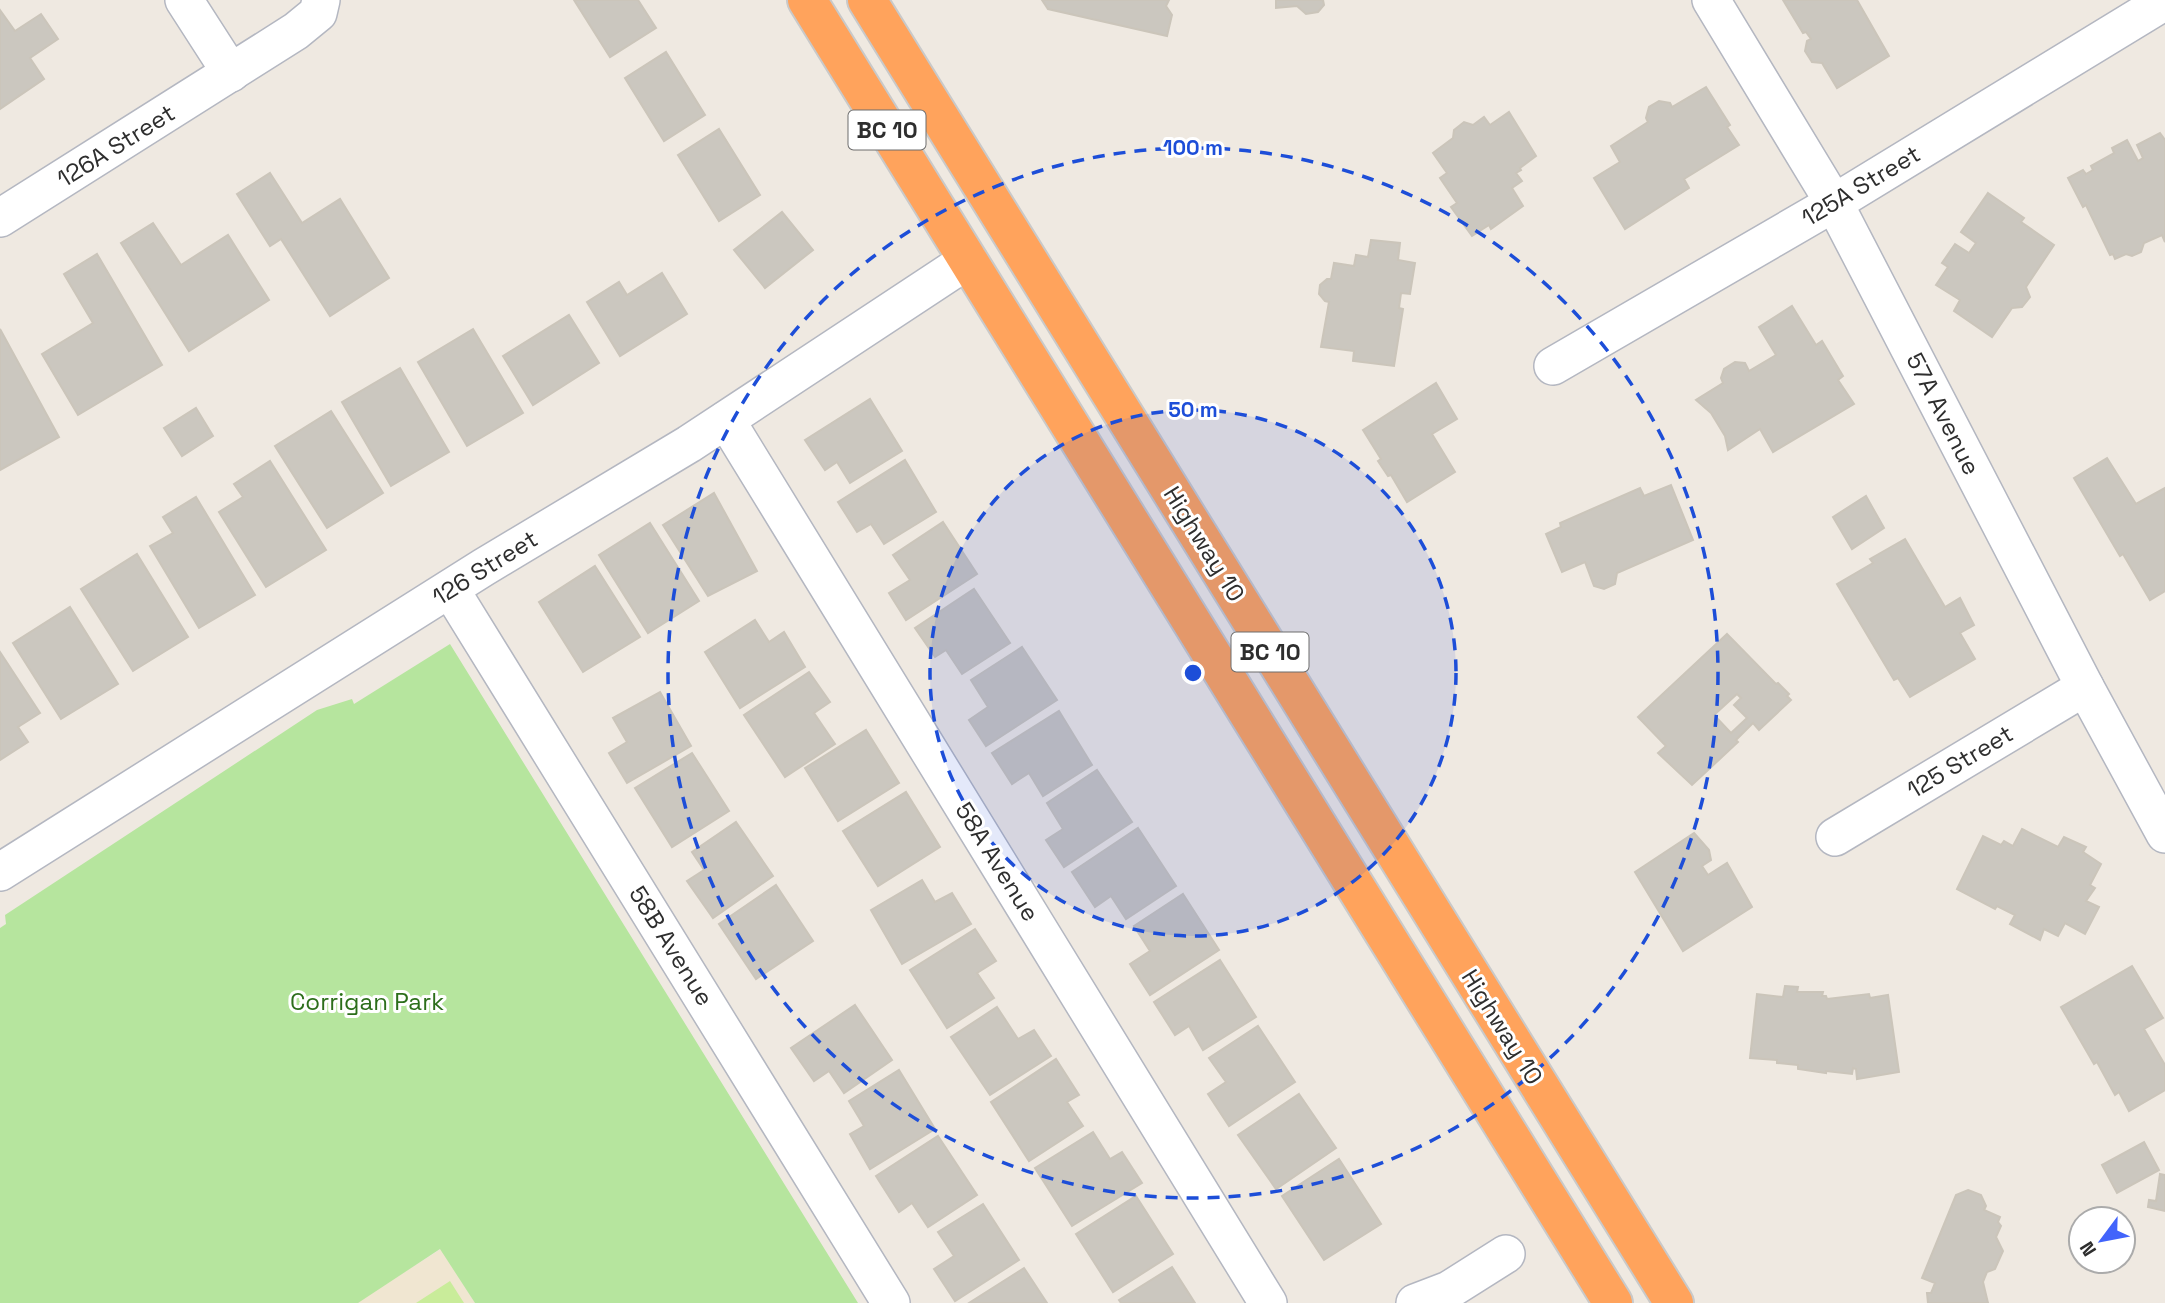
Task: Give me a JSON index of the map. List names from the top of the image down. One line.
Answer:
{"streets":{"highway":["BC 10","Highway 10"],"street":["126A Street","125A Street","57A Avenue","126 Street","125 Street","58A Avenue","58B Avenue"]},"crossings":[["125A Street","57A Avenue"],["57A Avenue","125 Street"],["Highway 10","126 Street"],["126 Street","58A Avenue"],["126 Street","58B Avenue"]],"parks":["Corrigan Park"],"north":"bottom left","rings":["100 m","50 m"]}
